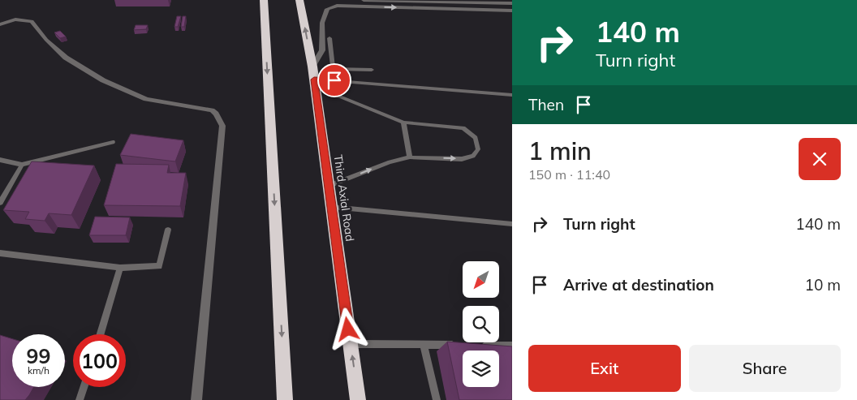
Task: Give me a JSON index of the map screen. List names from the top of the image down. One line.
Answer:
{"streets":{"highway":["Third Axial Road"]},"north":"bottom left","page":{"turn":["140 m","Turn right"],"then":"Then","heading":["1 min","150 m · 11:40"],"list":[{"name":"Turn right","value":"140 m"},{"name":"Arrive at destination","value":"10 m"}],"speed":"99 km/h","limit":"100","buttons":["Exit","Share"]}}
